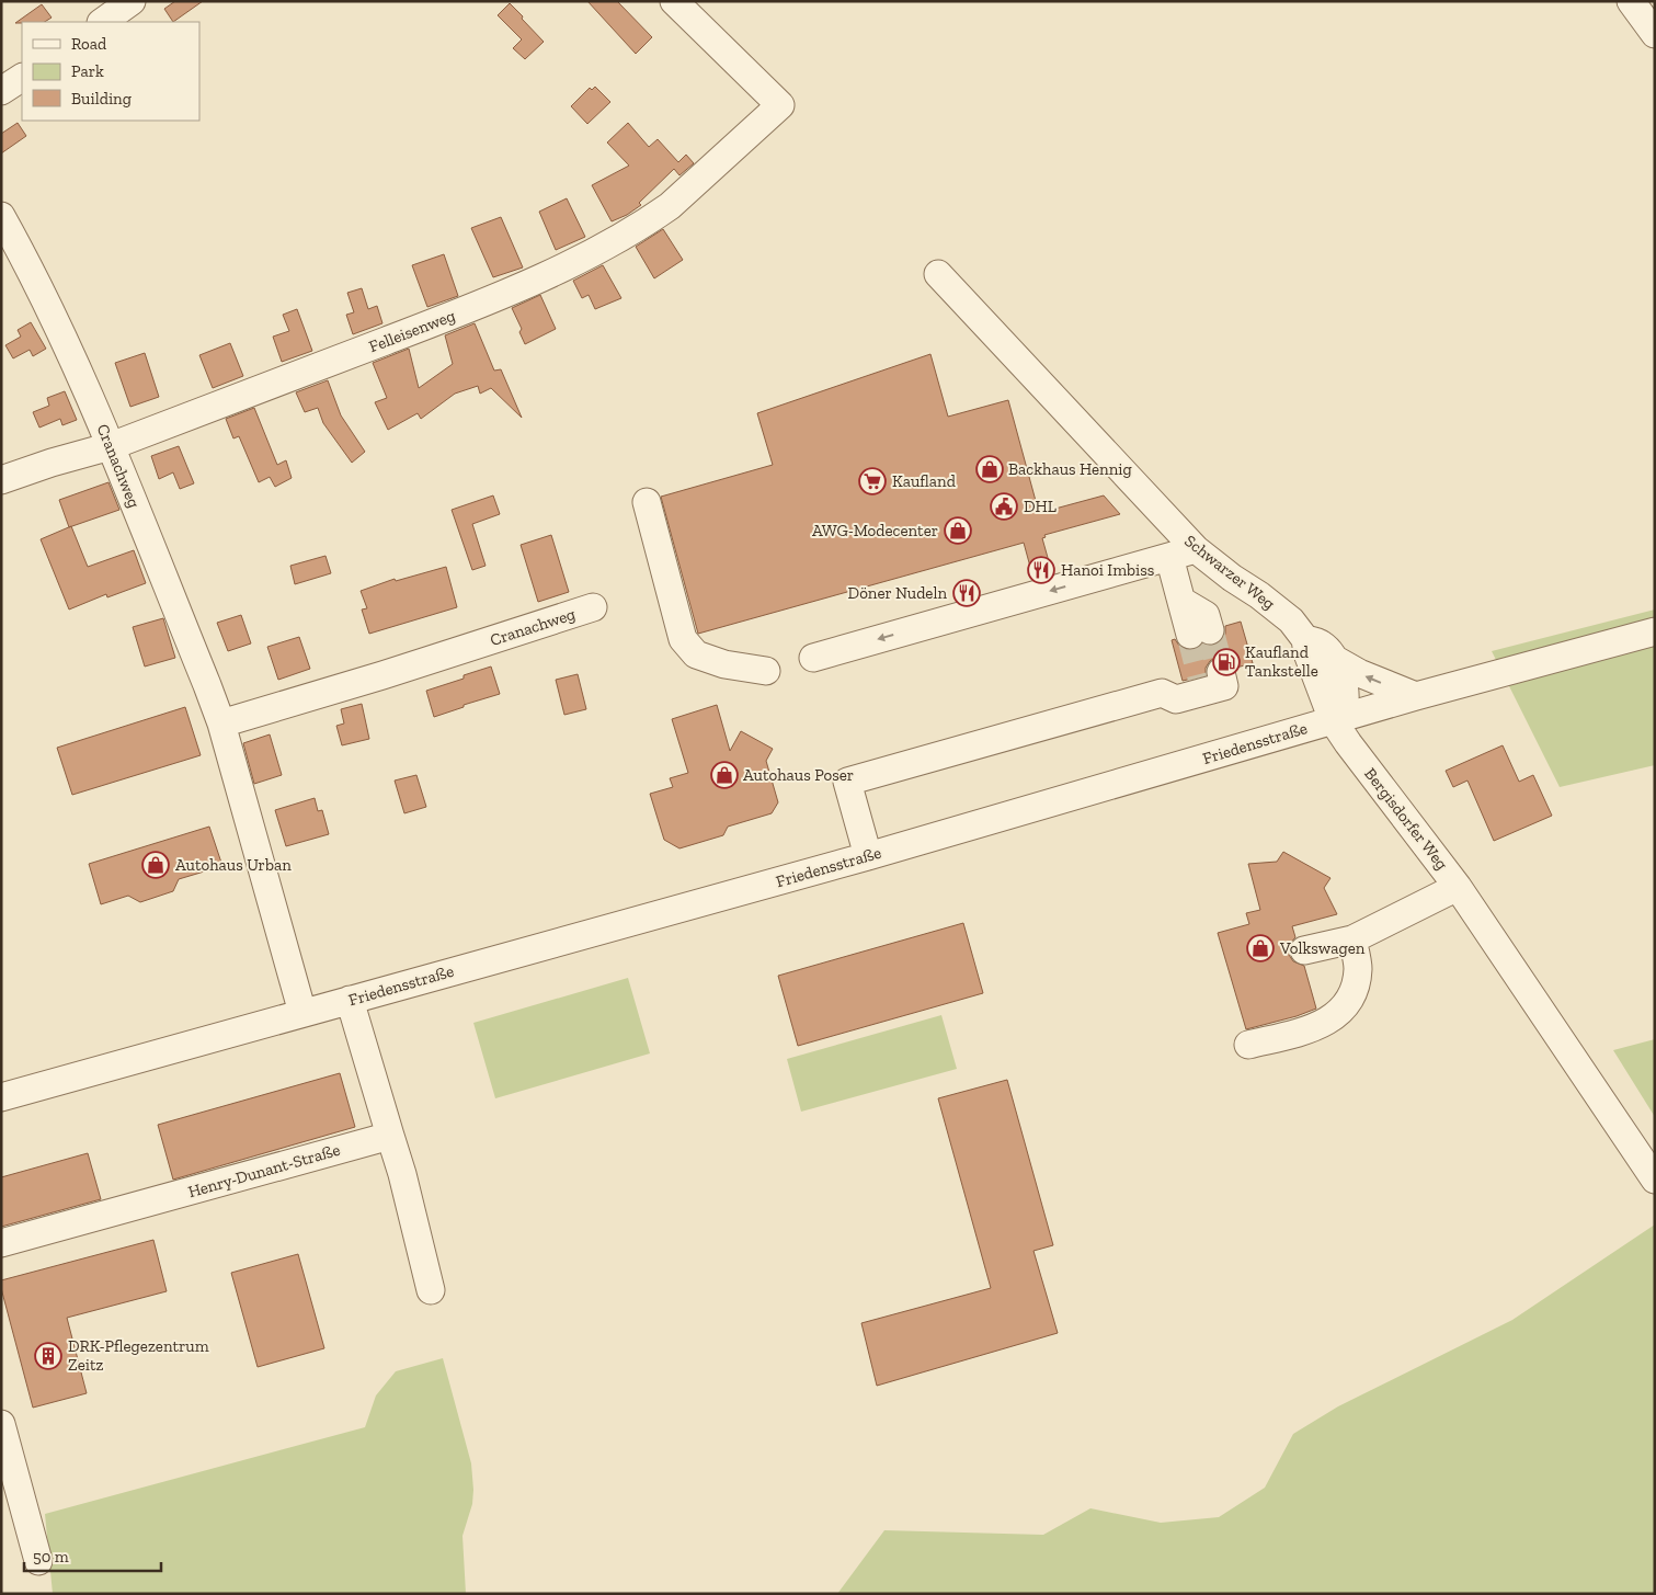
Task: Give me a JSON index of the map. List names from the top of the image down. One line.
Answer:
{"streets":{"street":["Felleisenweg","Cranachweg","Schwarzer Weg","Friedensstraße","Bergisdorfer Weg","Henry-Dunant-Straße"]},"crossings":[["Felleisenweg","Cranachweg"],["Cranachweg","Friedensstraße"],["Schwarzer Weg","Friedensstraße"],["Schwarzer Weg","Bergisdorfer Weg"],["Friedensstraße","Bergisdorfer Weg"]],"places":{"shop":["Backhaus Hennig","AWG-Modecenter","Autohaus Poser","Autohaus Urban","Volkswagen"],"supermarket":["Kaufland"],"public building":["DHL"],"restaurant":["Hanoi Imbiss","Döner Nudeln"],"fuel station":["Kaufland Tankstelle"],"building":["DRK-Pflegezentrum Zeitz"]},"legend":["Road","Park","Building"],"scale_bar":"50 m"}
